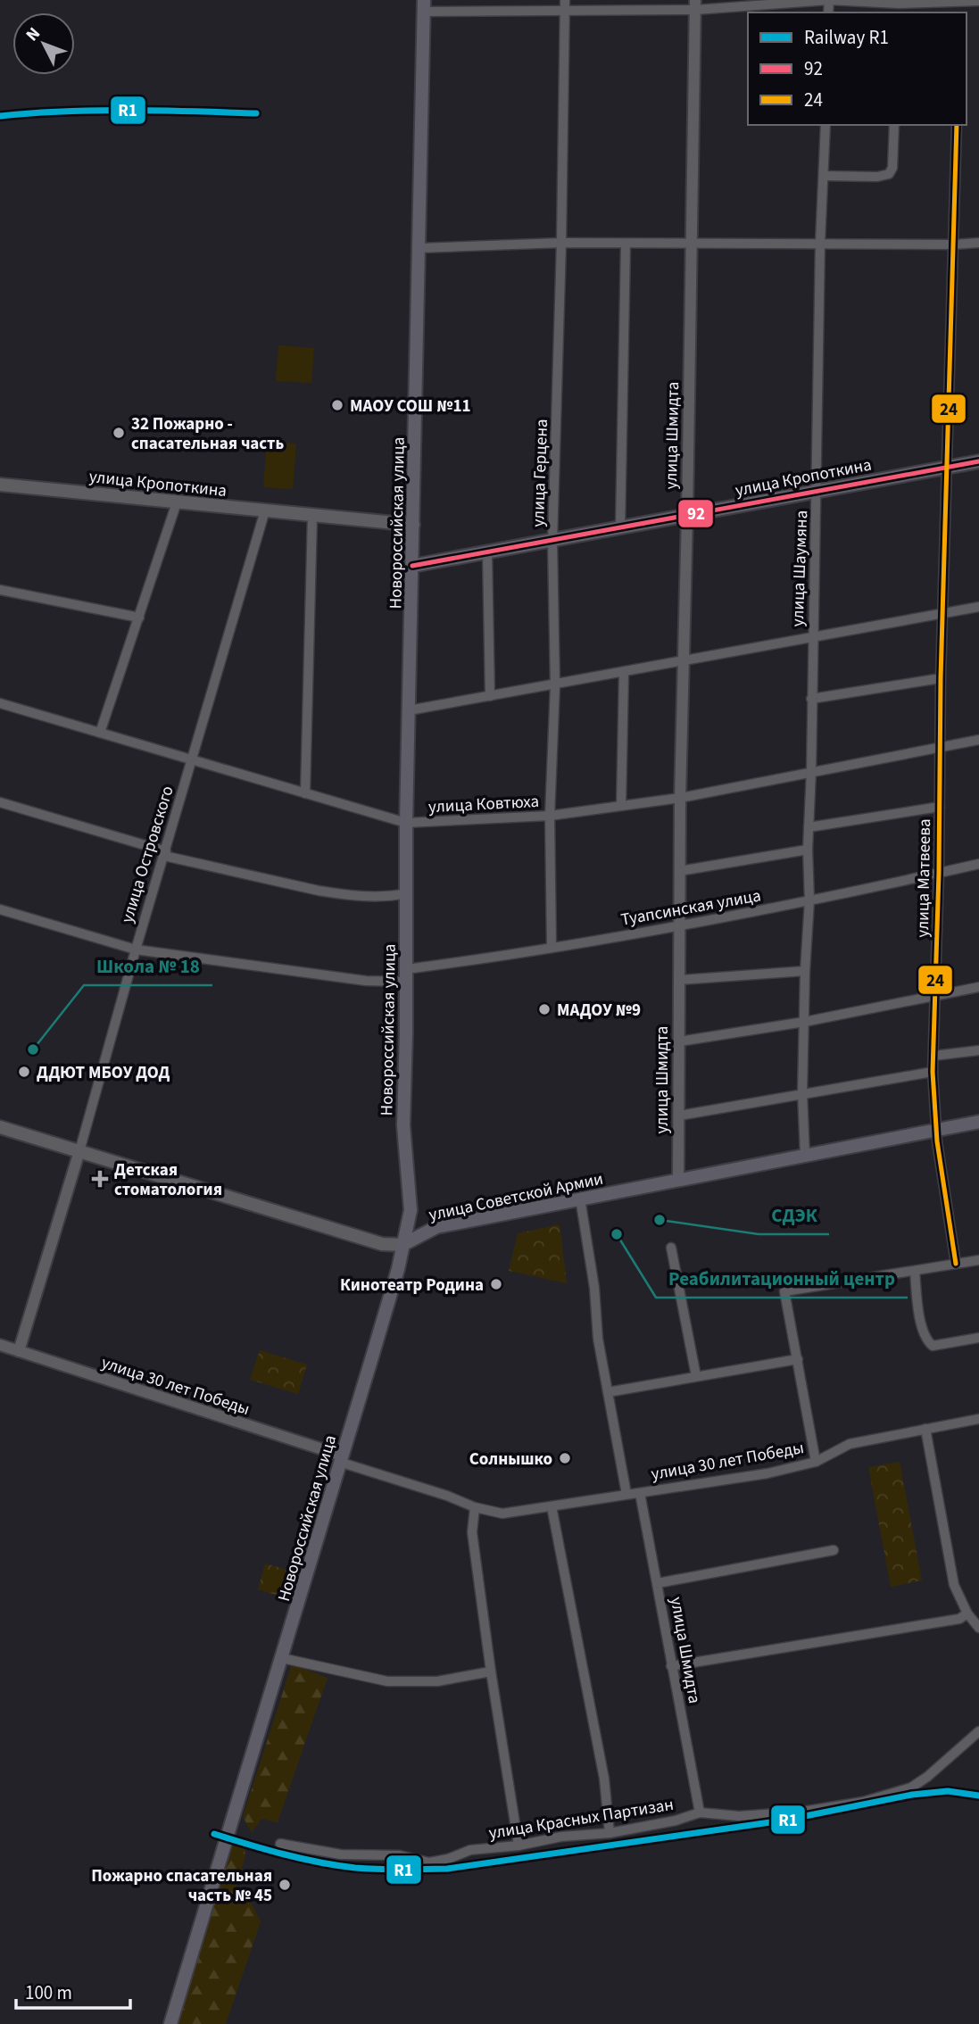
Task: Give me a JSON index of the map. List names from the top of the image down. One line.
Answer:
{"streets":{"main road":["улица Кропоткина","Новороссийская улица","улица Советской Армии"],"street":["улица Шмидта","улица Герцена","улица Шаумяна","улица Ковтюха","улица Островского","улица Матвеева","Туапсинская улица","улица 30 лет Победы","улица Красных Партизан"]},"crossings":[["улица Шмидта","улица Кропоткина"],["улица Шмидта","улица Ковтюха"],["улица Шмидта","Туапсинская улица"],["улица Шмидта","улица Советской Армии"],["улица Шмидта","улица 30 лет Победы"],["улица Шмидта","улица Красных Партизан"],["улица Герцена","улица Кропоткина"],["улица Герцена","улица Ковтюха"],["улица Герцена","Туапсинская улица"],["улица Кропоткина","Новороссийская улица"],["улица Кропоткина","улица Шаумяна"],["улица Кропоткина","улица Островского"],["улица Кропоткина","улица Матвеева"],["Новороссийская улица","улица Ковтюха"],["Новороссийская улица","Туапсинская улица"],["Новороссийская улица","улица Советской Армии"],["Новороссийская улица","улица 30 лет Победы"],["улица Шаумяна","улица Ковтюха"],["улица Шаумяна","Туапсинская улица"],["улица Шаумяна","улица Советской Армии"],["улица Ковтюха","улица Островского"],["улица Ковтюха","улица Матвеева"],["улица Островского","Туапсинская улица"],["улица Островского","улица 30 лет Победы"],["улица Матвеева","Туапсинская улица"],["улица Матвеева","улица Советской Армии"]],"places":{"other":["МАОУ СОШ №11","32 Пожарно - спасательная часть","МАДОУ №9","Школа № 18","ДДЮТ МБОУ ДОД","СДЭК","Реабилитационный центр","Кинотеатр Родина","Солнышко","Пожарно спасательная часть № 45"],"health":["Детская стоматология"]},"lines":["rail line R1","transit line 24","transit line 92"],"legend":["Railway R1","92","24"],"scale_bar":"100 m","north":"top left"}
